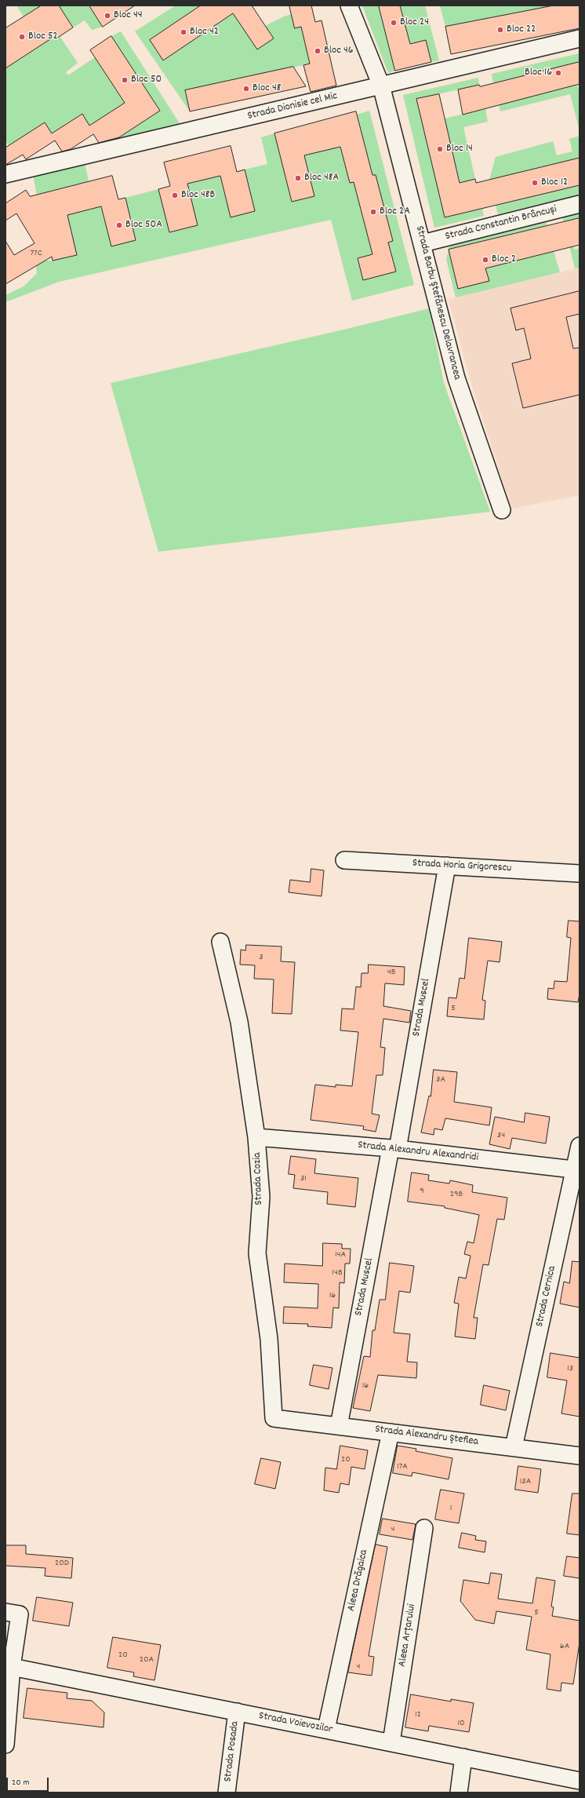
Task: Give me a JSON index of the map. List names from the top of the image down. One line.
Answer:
{"streets":{"street":["Strada Dionisie cel Mic","Strada Constantin Brâncuși","Strada Barbu Ștefănescu Delavrancea","Strada Horia Grigorescu","Strada Muscel","Strada Alexandru Alexandridi","Strada Cozia","Strada Cernica","Strada Alexandru Șteflea","Aleea Drăgaica","Aleea Arțarului","Strada Voievozilor","Strada Posada"]},"crossings":[["Strada Dionisie cel Mic","Strada Barbu Ștefănescu Delavrancea"],["Strada Constantin Brâncuși","Strada Barbu Ștefănescu Delavrancea"],["Strada Horia Grigorescu","Strada Muscel"],["Strada Muscel","Strada Alexandru Alexandridi"],["Strada Muscel","Strada Alexandru Șteflea"],["Strada Alexandru Alexandridi","Strada Cozia"],["Strada Alexandru Alexandridi","Strada Cernica"],["Strada Cozia","Strada Alexandru Șteflea"],["Strada Cernica","Strada Alexandru Șteflea"],["Strada Alexandru Șteflea","Aleea Drăgaica"],["Aleea Drăgaica","Strada Voievozilor"],["Aleea Arțarului","Strada Voievozilor"],["Strada Voievozilor","Strada Posada"]],"places":["Bloc 44","Bloc 24","Bloc 22","Bloc 42","Bloc 52","Bloc 46","Bloc 16","Bloc 50","Bloc 48","Bloc 14","Bloc 48A","Bloc 12","Bloc 48B","Bloc 2A","Bloc 50A","Bloc 2"],"house_numbers":["77C","3","4B","5","3A","34","31","9","29B","14A","14B","16","13","16","20","17A","13A","1","4","20D","5","6A","20","20A","4","12","10"],"scale_bar":"20 m"}
